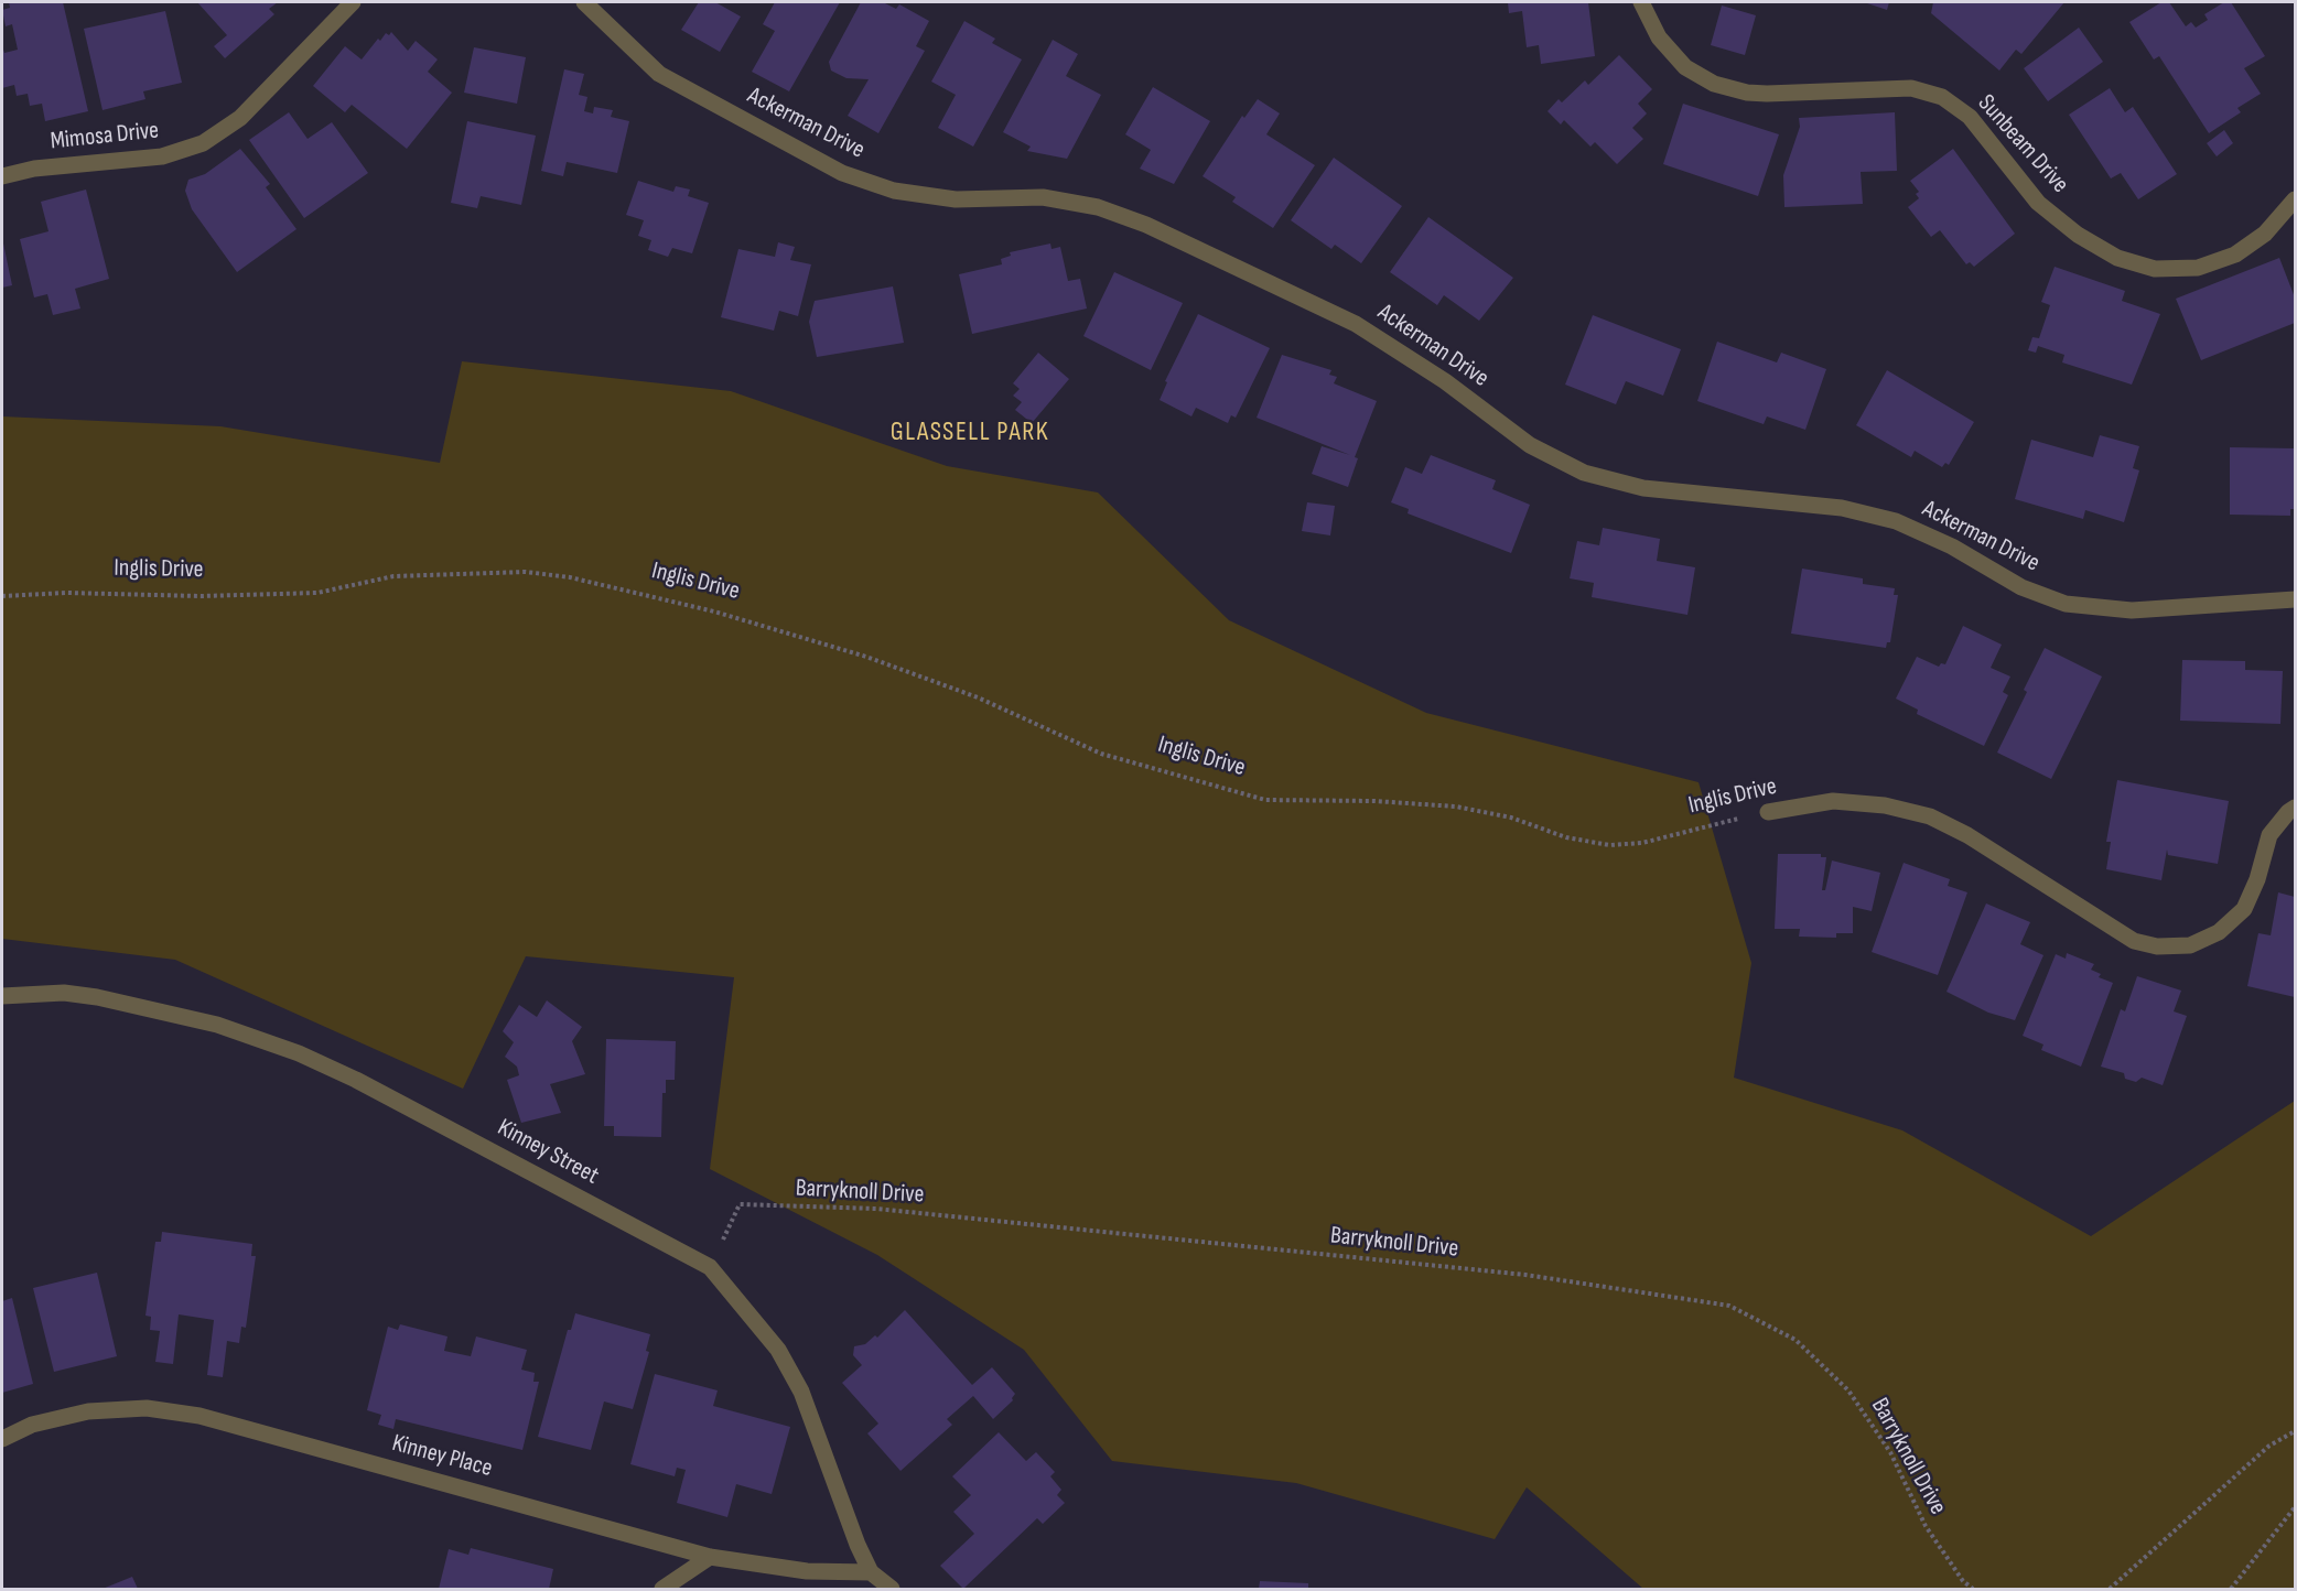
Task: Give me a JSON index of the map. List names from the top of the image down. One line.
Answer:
{"streets":{"street":["Ackerman Drive","Mimosa Drive","Sunbeam Drive","Inglis Drive","Kinney Street","Kinney Place"],"path":["Barryknoll Drive"]},"crossings":[["Kinney Street","Barryknoll Drive"],["Kinney Street","Kinney Place"]],"districts":["GLASSELL PARK"]}
